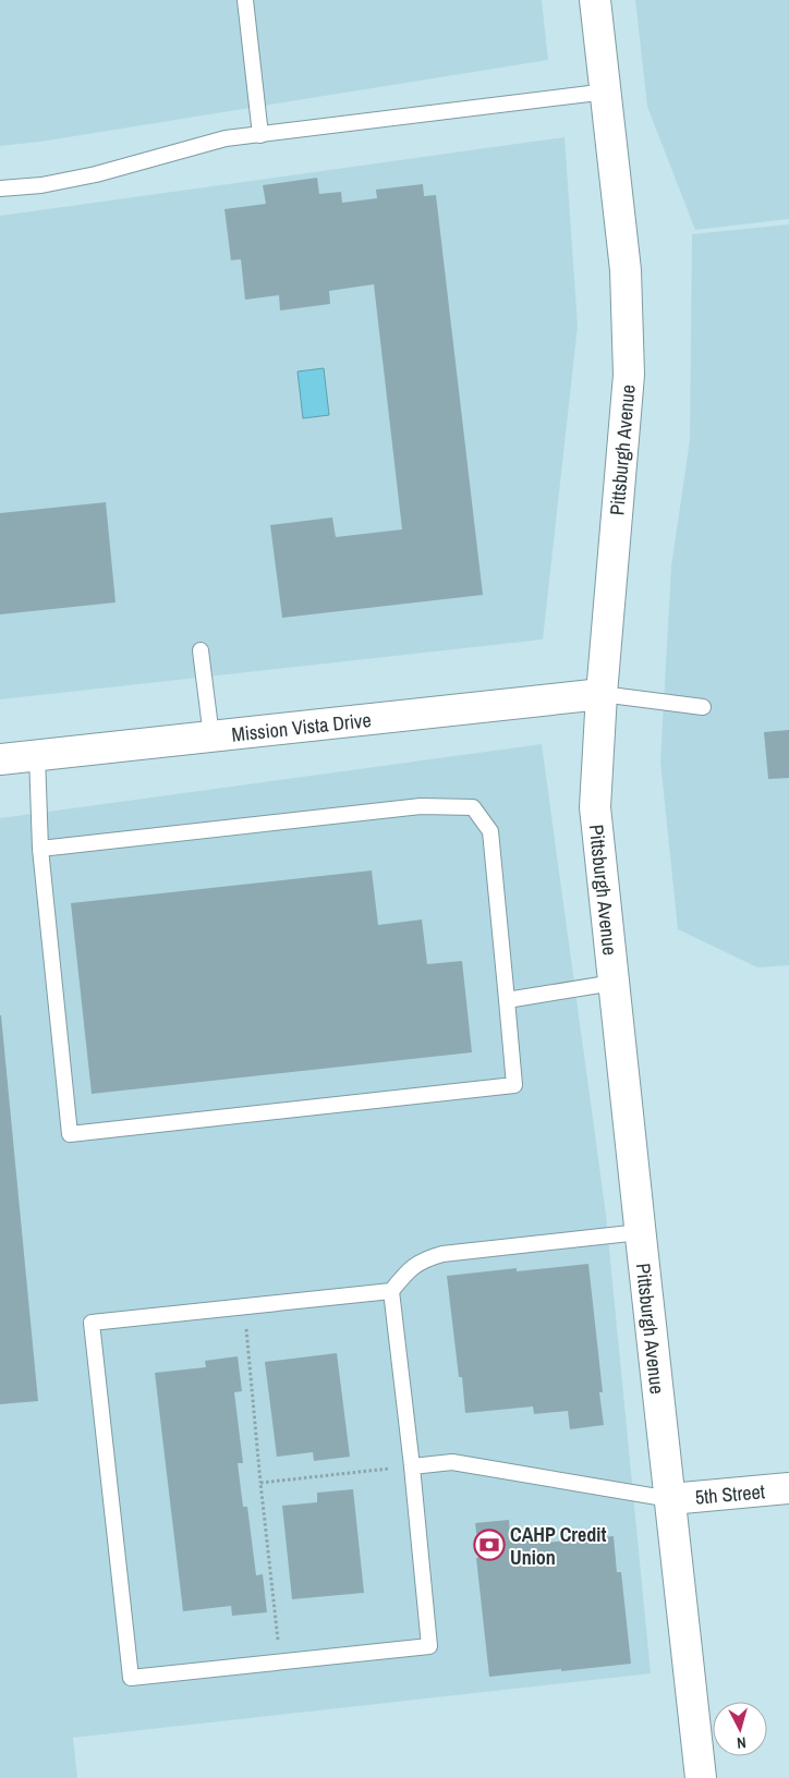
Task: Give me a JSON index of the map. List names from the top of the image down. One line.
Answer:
{"streets":{"street":["Pittsburgh Avenue","Mission Vista Drive","5th Street"]},"crossings":[["Pittsburgh Avenue","Mission Vista Drive"],["Pittsburgh Avenue","5th Street"]],"places":{"bank":["CAHP Credit Union"]},"north":"bottom"}
